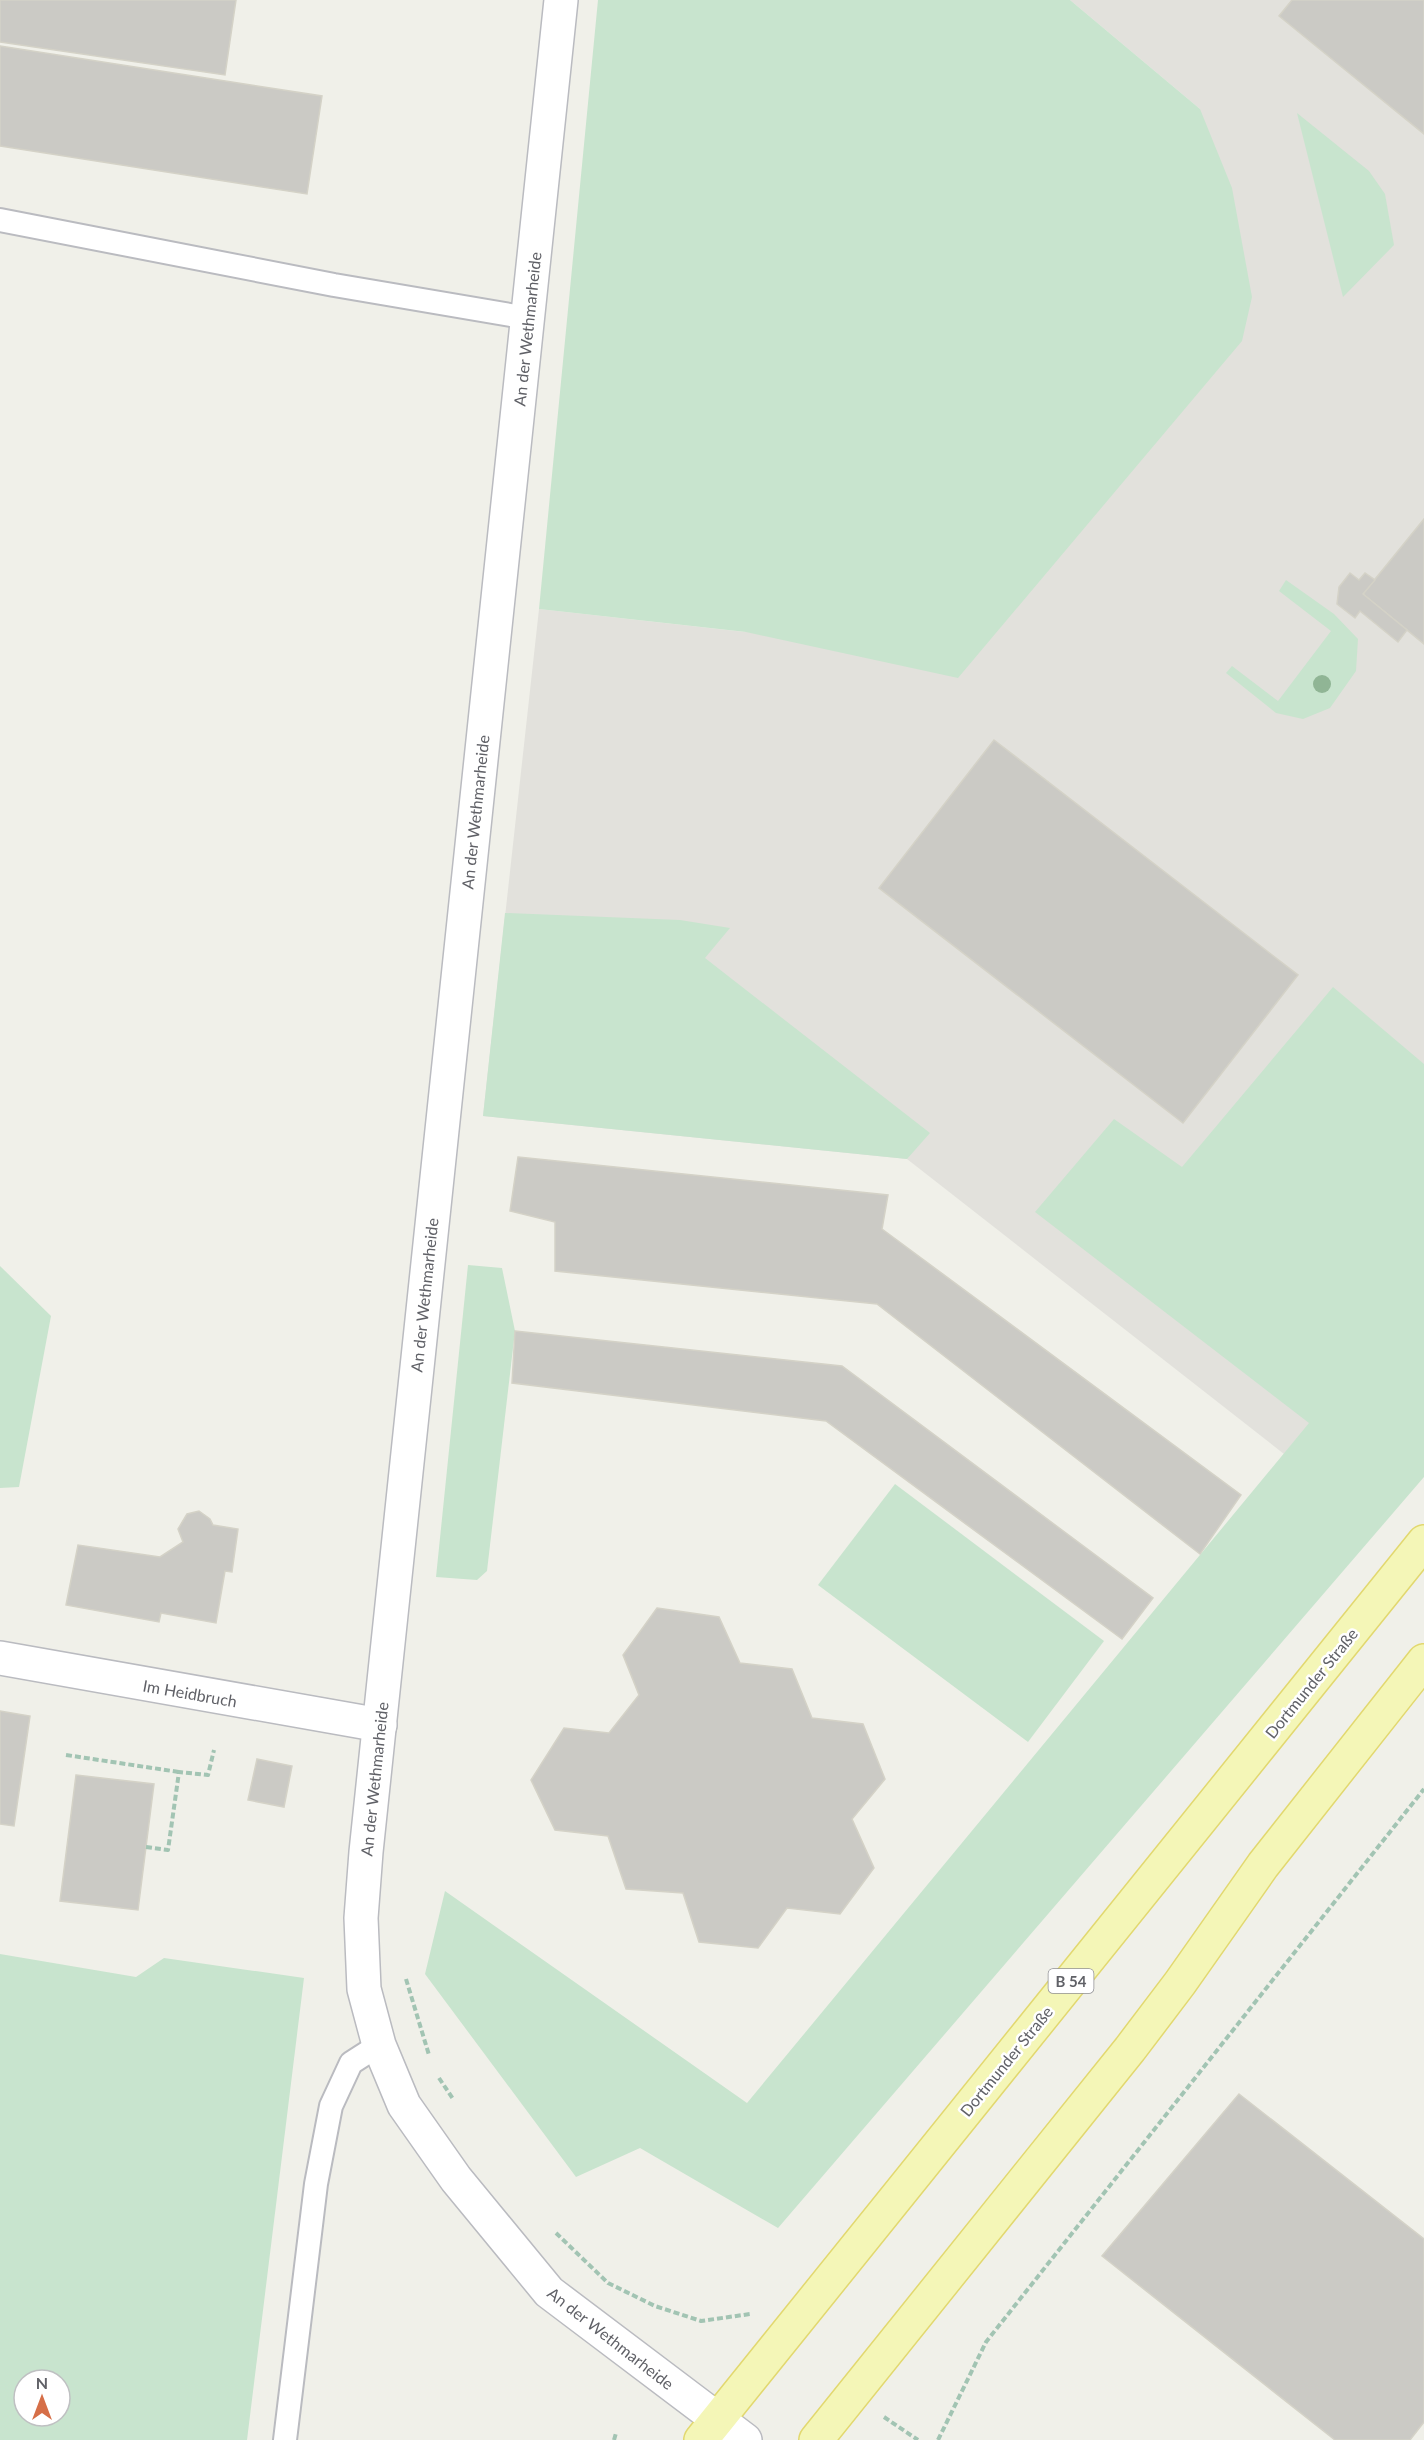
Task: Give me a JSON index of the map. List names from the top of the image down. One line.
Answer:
{"streets":{"main road":["Dortmunder Straße","B 54"],"street":["An der Wethmarheide","Im Heidbruch"]},"crossings":[["An der Wethmarheide","Dortmunder Straße"],["An der Wethmarheide","Im Heidbruch"]],"north":"top"}
